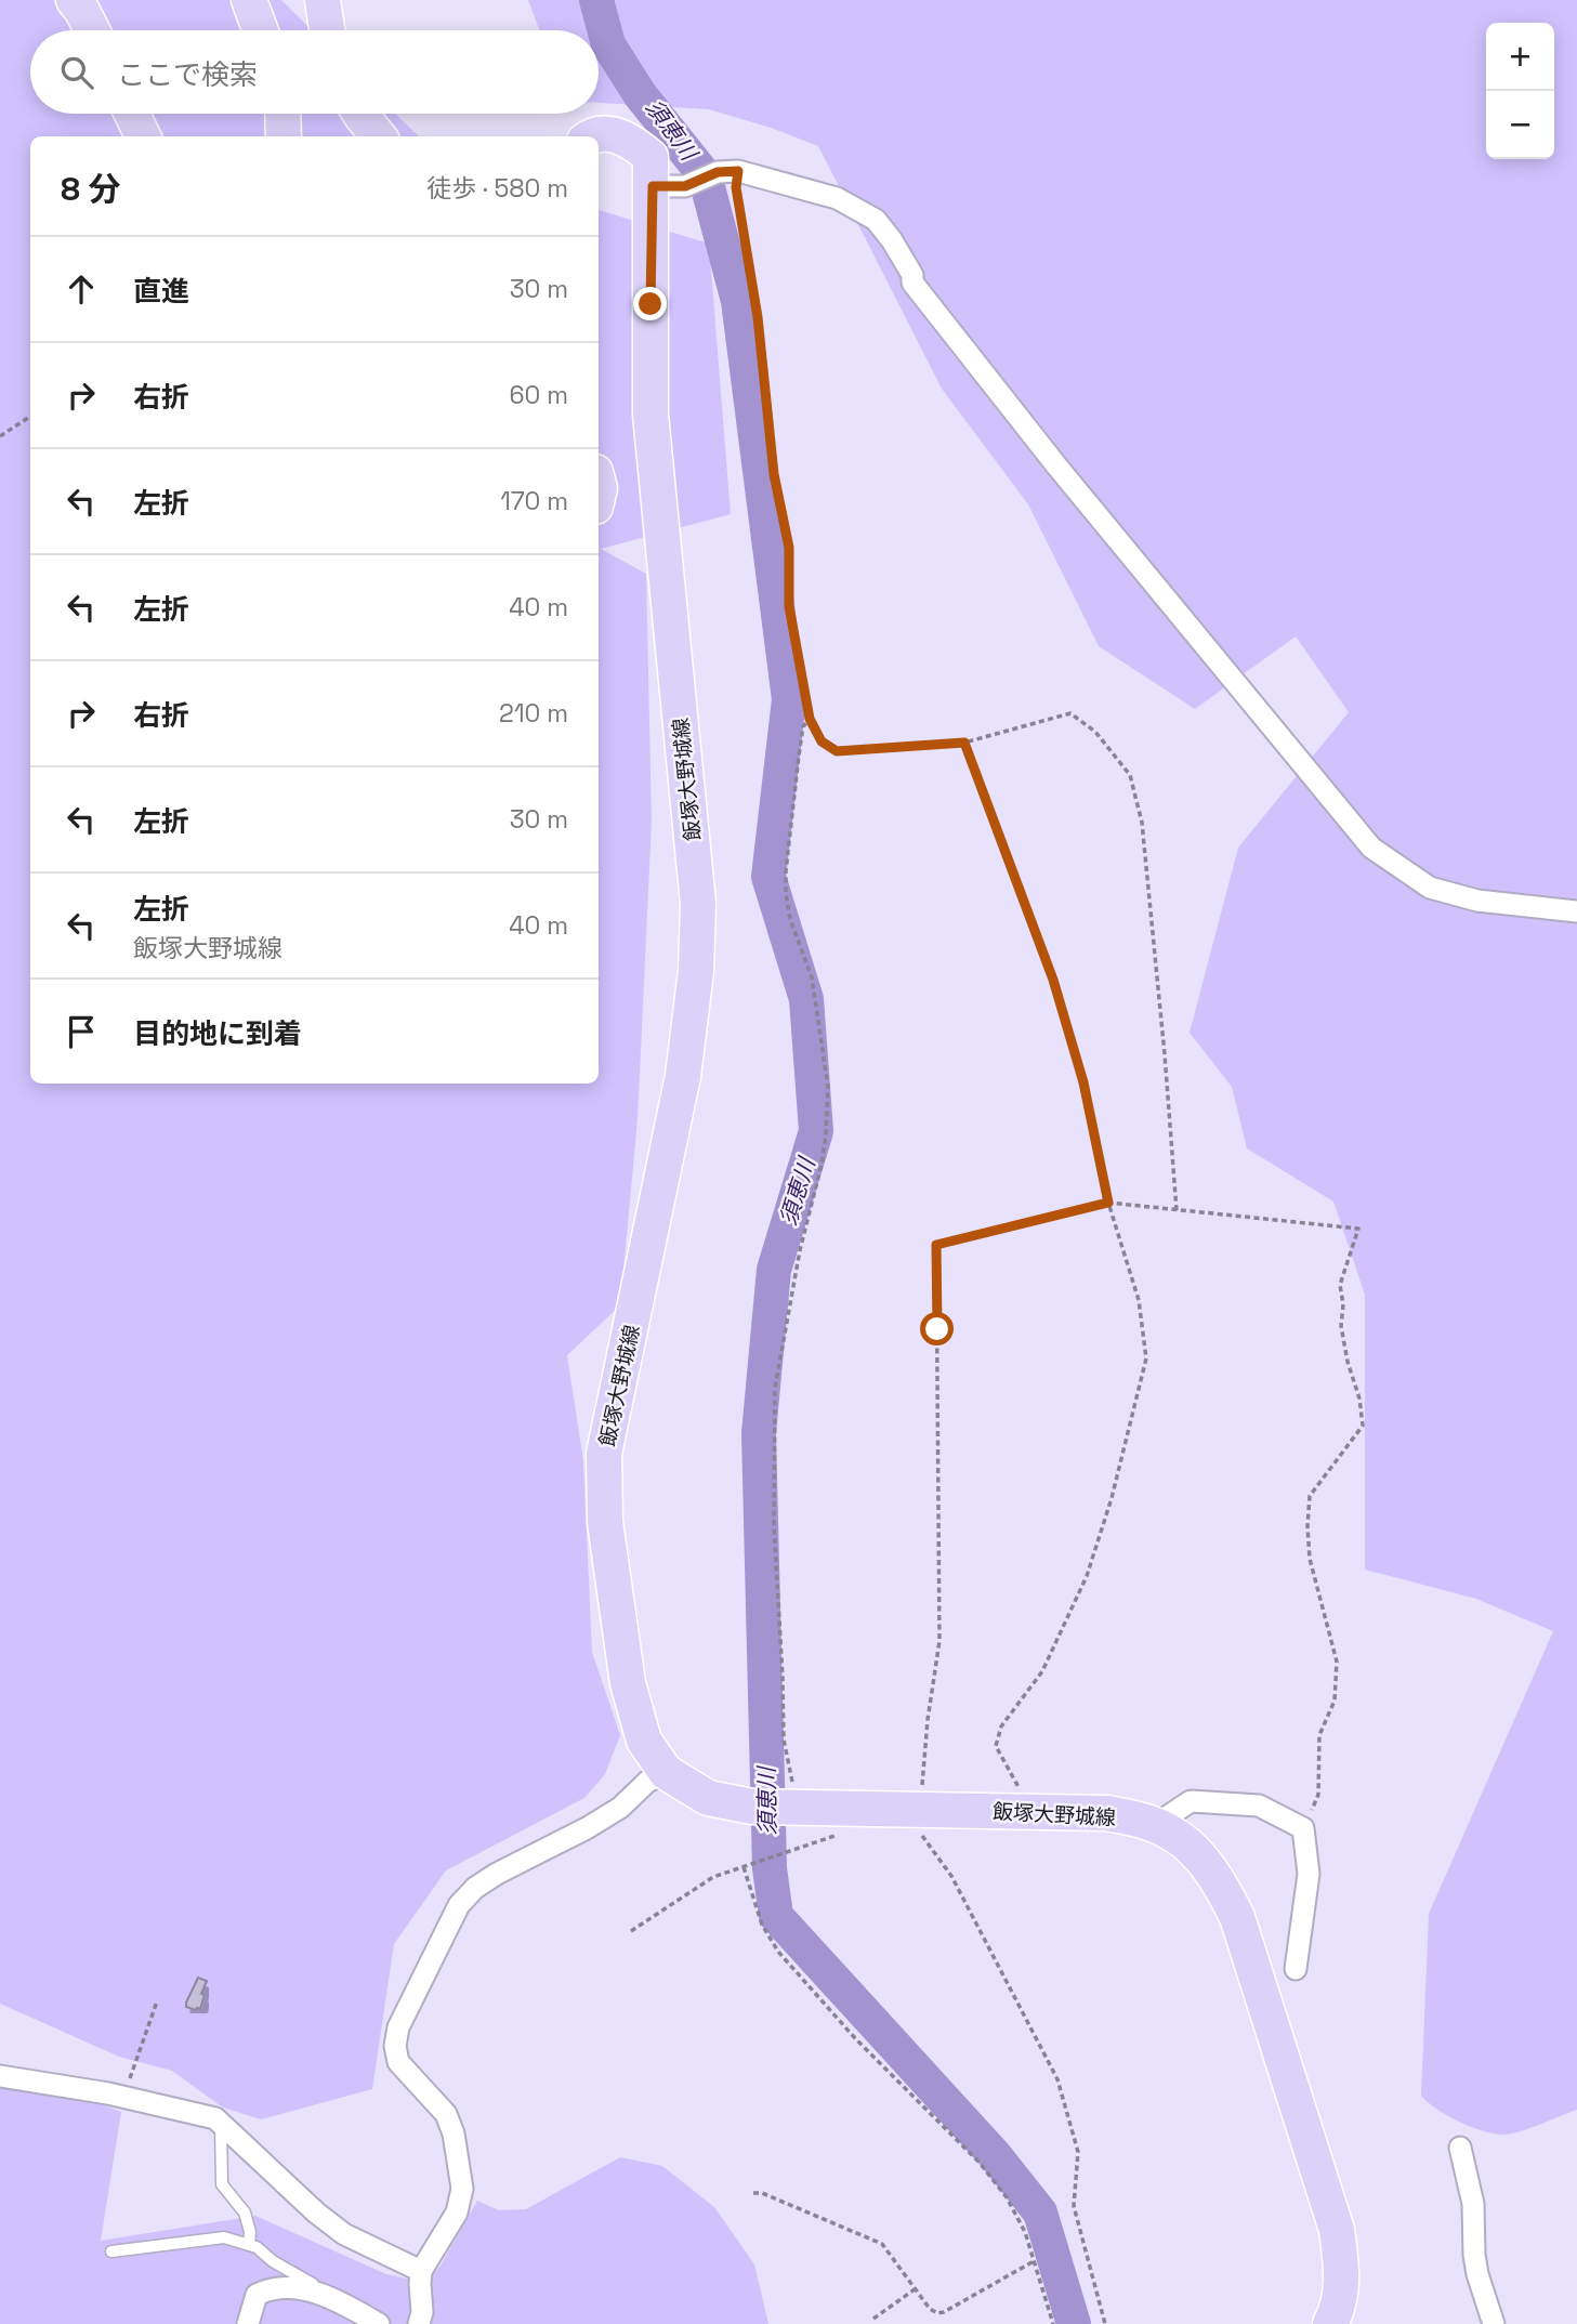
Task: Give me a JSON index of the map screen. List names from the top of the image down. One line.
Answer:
{"streets":{"main road":["飯塚大野城線"]},"water":["須恵川"],"page":{"map_buttons":["+","−"],"search":"ここで検索","heading":["8 分","徒歩 · 580 m"],"list":[["直進","30 m"],["右折","60 m"],["左折","170 m"],["左折","40 m"],["右折","210 m"],["左折","30 m"],["左折","飯塚大野城線","40 m"],"目的地に到着"]}}
